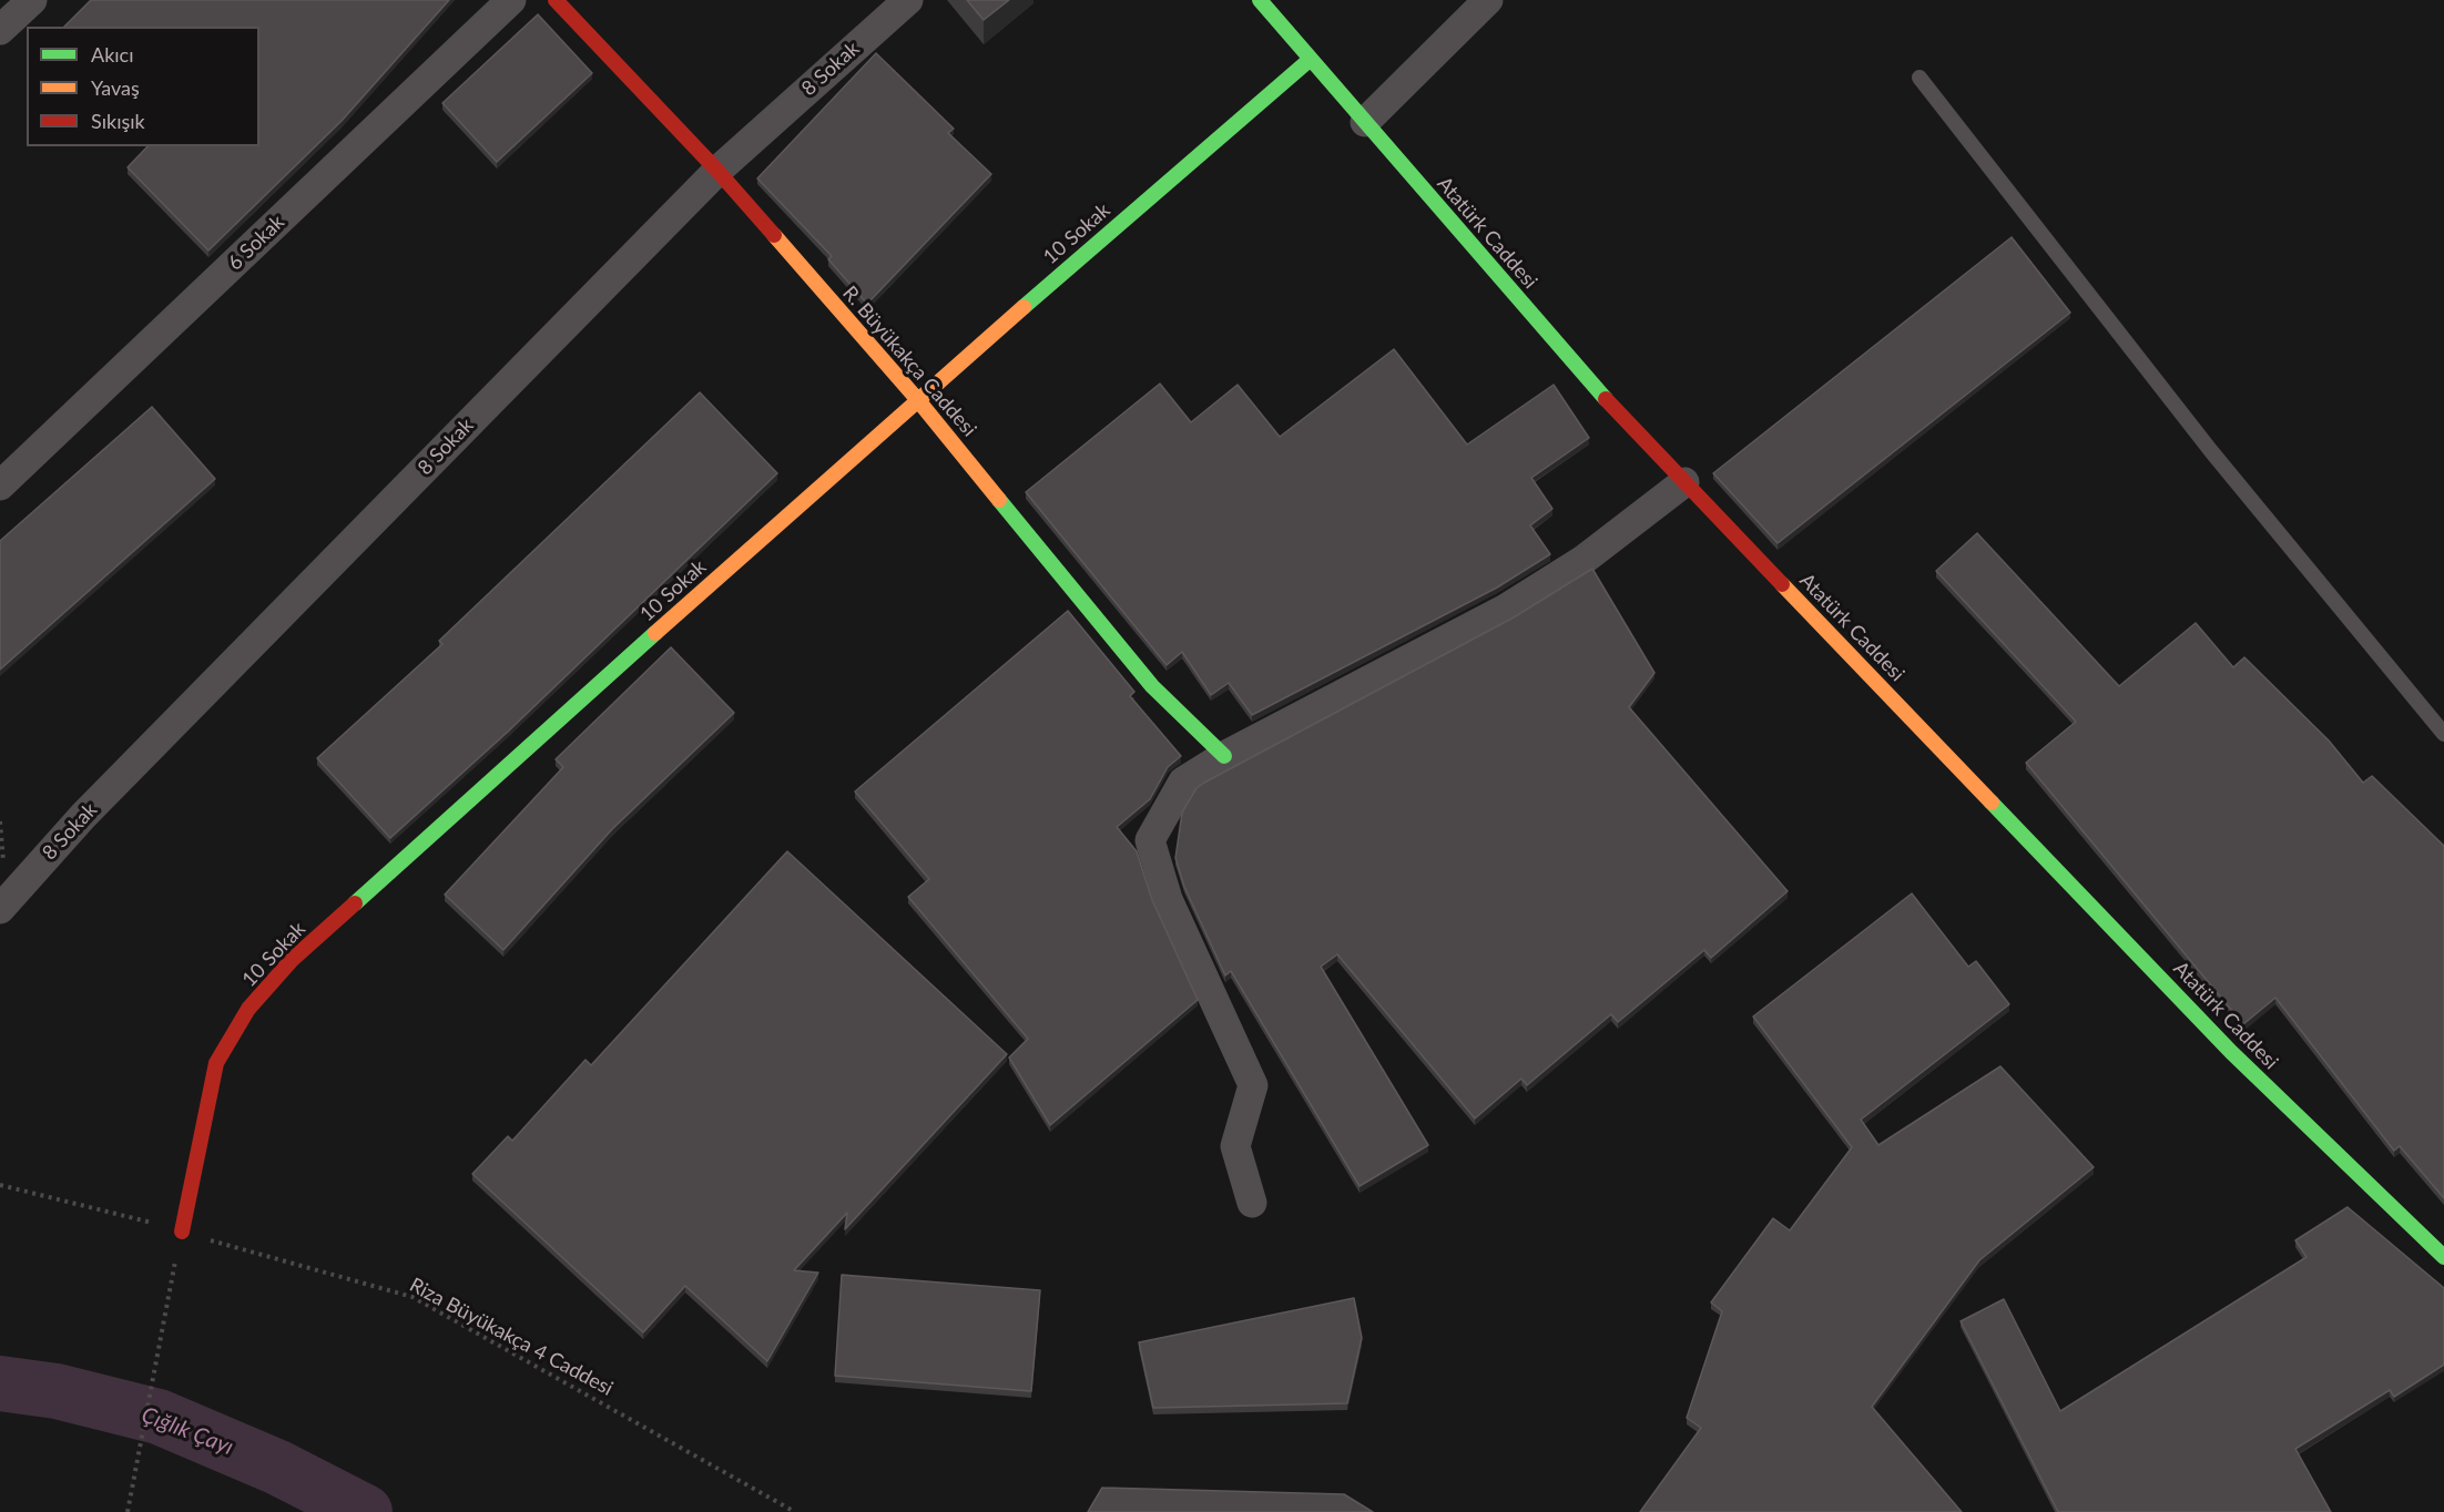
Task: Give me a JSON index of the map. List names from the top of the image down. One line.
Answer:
{"streets":{"street":["8 Sokak","Atatürk Caddesi","10 Sokak","6 Sokak","R. Büyükakça Caddesi"],"path":["Riza Büyükakça 4 Caddesi"]},"crossings":[["8 Sokak","R. Büyükakça Caddesi"],["Atatürk Caddesi","10 Sokak"],["10 Sokak","R. Büyükakça Caddesi"],["10 Sokak","Riza Büyükakça 4 Caddesi"]],"water":["Çığlık Çayı"],"legend":["Akıcı","Yavaş","Sıkışık"]}
